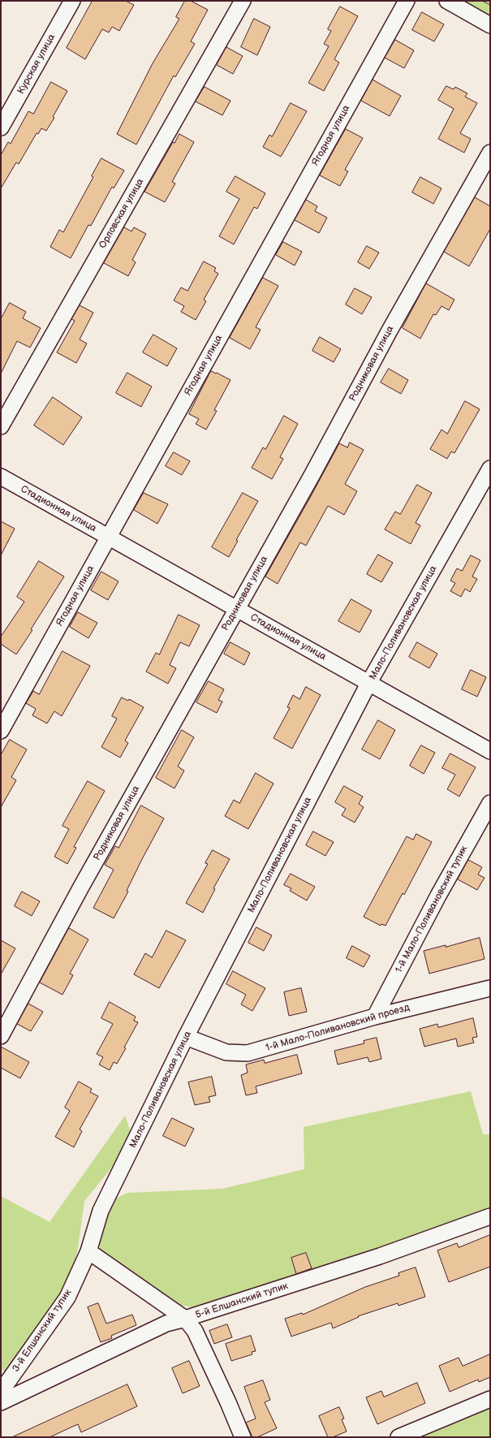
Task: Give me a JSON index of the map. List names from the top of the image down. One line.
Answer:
{"streets":{"street":["Курская улица","Ягодная улица","Орловская улица","Родниковая улица","Стадионная улица","Мало-Поливановская улица","1-й Мало-Поливановский тупик","1-й Мало-Поливановский проезд","5-й Елшанский тупик","3-й Елшанский тупик"]},"crossings":[["Ягодная улица","Стадионная улица"],["Родниковая улица","Стадионная улица"],["Стадионная улица","Мало-Поливановская улица"],["Мало-Поливановская улица","1-й Мало-Поливановский проезд"],["Мало-Поливановская улица","3-й Елшанский тупик"],["1-й Мало-Поливановский тупик","1-й Мало-Поливановский проезд"]]}
